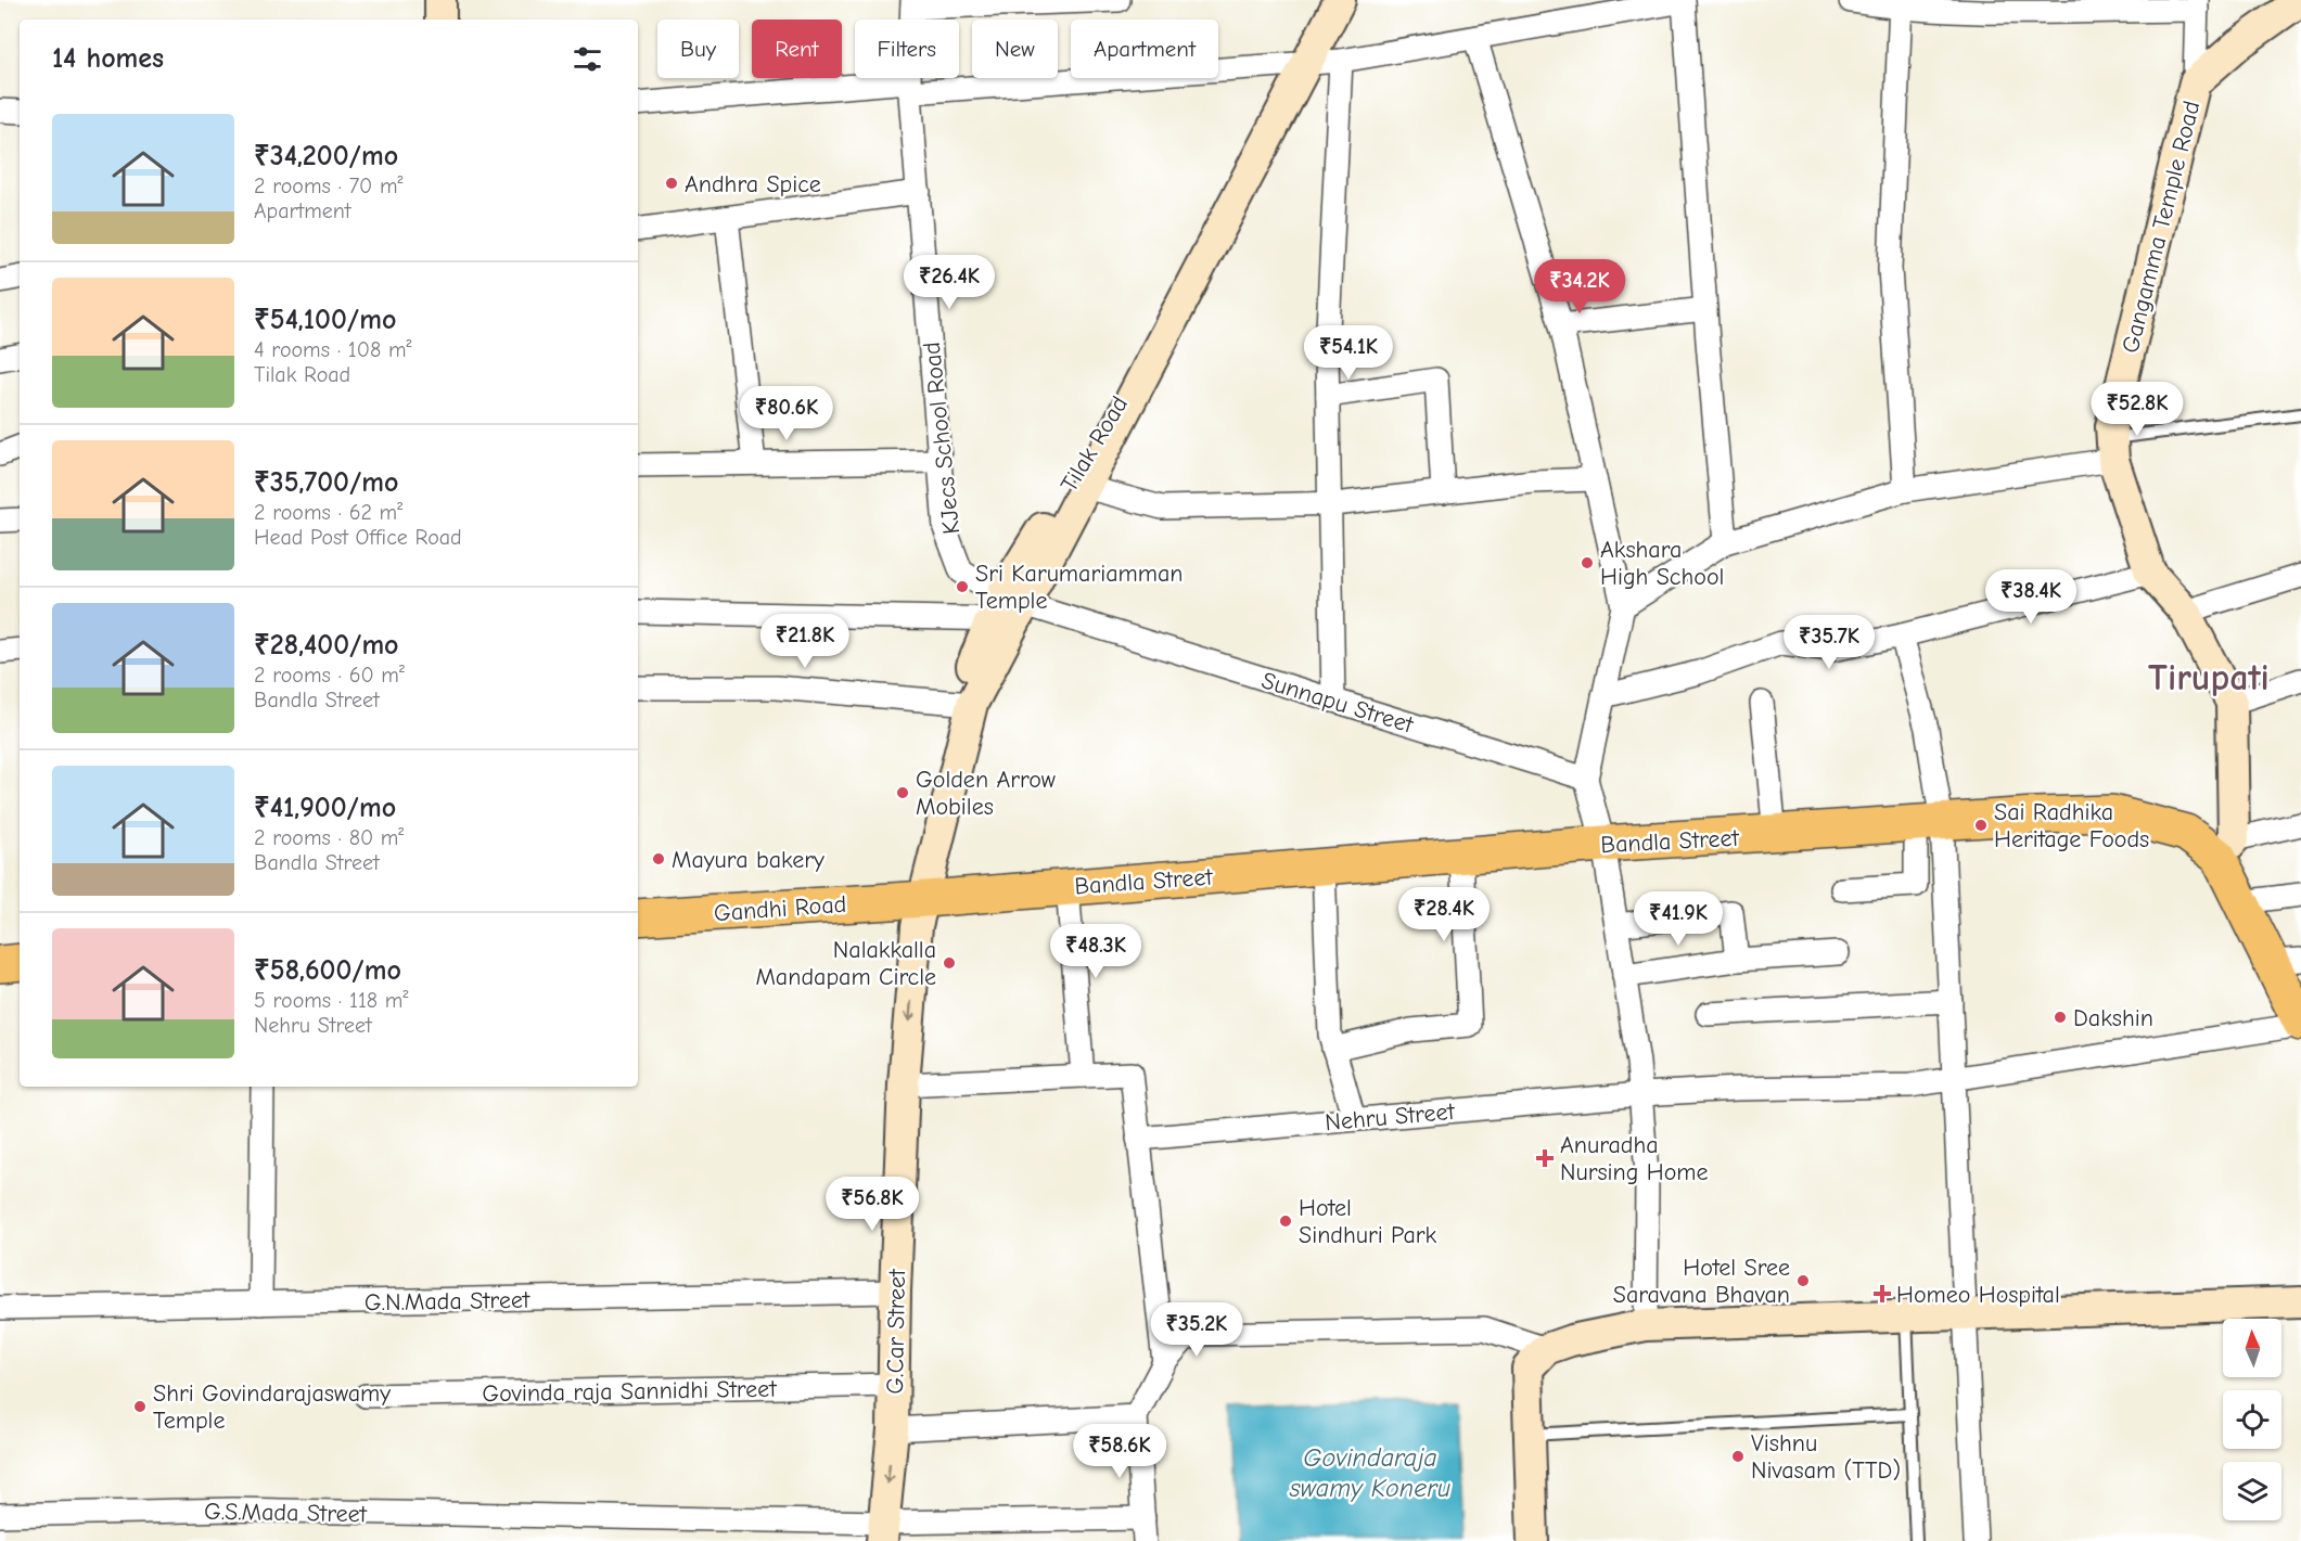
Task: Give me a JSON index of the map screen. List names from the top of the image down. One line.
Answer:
{"streets":{"main road":["Bandla Street","Gandhi Road"],"street":["Gangamma Temple Road","KJecs School Road","Tilak Road","Sunnapu Street","Nehru Street","G.N.Mada Street","G.Car Street","Govinda raja Sannidhi Street","G.S.Mada Street"]},"crossings":[["Gangamma Temple Road","Bandla Street"],["KJecs School Road","Tilak Road"],["KJecs School Road","Sunnapu Street"],["Tilak Road","Sunnapu Street"],["Tilak Road","Bandla Street"],["Tilak Road","Gandhi Road"],["Tilak Road","G.Car Street"],["Bandla Street","Gandhi Road"],["Bandla Street","Nehru Street"],["Bandla Street","G.Car Street"],["Gandhi Road","G.Car Street"],["G.N.Mada Street","G.Car Street"],["G.Car Street","Govinda raja Sannidhi Street"],["G.Car Street","G.S.Mada Street"]],"districts":["Tirupati"],"water":["Govindaraja swamy Koneru"],"places":{"other":["Andhra Spice","Akshara High School","Sri Karumariamman Temple","Golden Arrow Mobiles","Sai Radhika Heritage Foods","Mayura bakery","Nalakkalla Mandapam Circle","Dakshin","Hotel Sindhuri Park","Hotel Sree Saravana Bhavan","Shri Govindarajaswamy Temple","Vishnu Nivasam (TTD)"],"health":["Anuradha Nursing Home","Homeo Hospital"]},"north":"top","page":{"chip":["Buy","Rent","Filters","New","Apartment"],"heading":"14 homes","list":[{"name":"₹34,200/mo","note":"2 rooms · 70 m² · Apartment"},{"name":"₹54,100/mo","note":"4 rooms · 108 m² · Tilak Road"},{"name":"₹35,700/mo","note":"2 rooms · 62 m² · Head Post Office Road"},{"name":"₹28,400/mo","note":"2 rooms · 60 m² · Bandla Street"},{"name":"₹41,900/mo","note":"2 rooms · 80 m² · Bandla Street"},{"name":"₹58,600/mo","note":"5 rooms · 118 m² · Nehru Street"}],"price":["₹26.4K","₹34.2K","₹54.1K","₹52.8K","₹80.6K","₹38.4K","₹21.8K","₹35.7K","₹28.4K","₹41.9K","₹48.3K","₹56.8K","₹35.2K","₹58.6K"]}}
